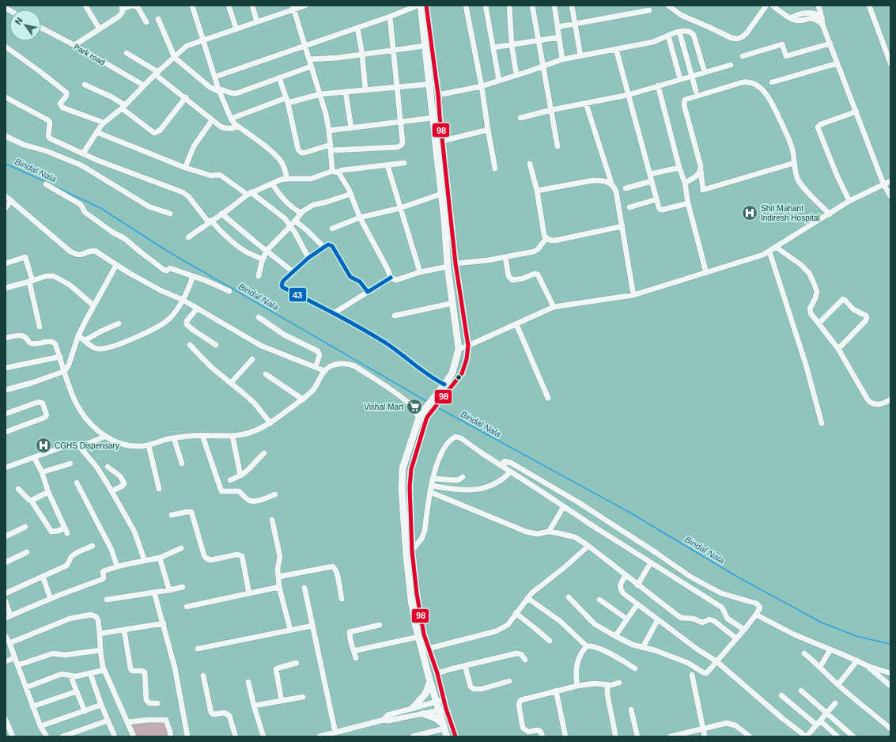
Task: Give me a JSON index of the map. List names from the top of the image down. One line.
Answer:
{"streets":{"street":["Park road"]},"water":["Bindal Nala"],"places":{"hospital":["Shri Mahant Indiresh Hospital","CGHS Dispensary"],"supermarket":["Vishal Mart"]},"lines":["transit line 98","transit line 43"],"north":"top left"}
